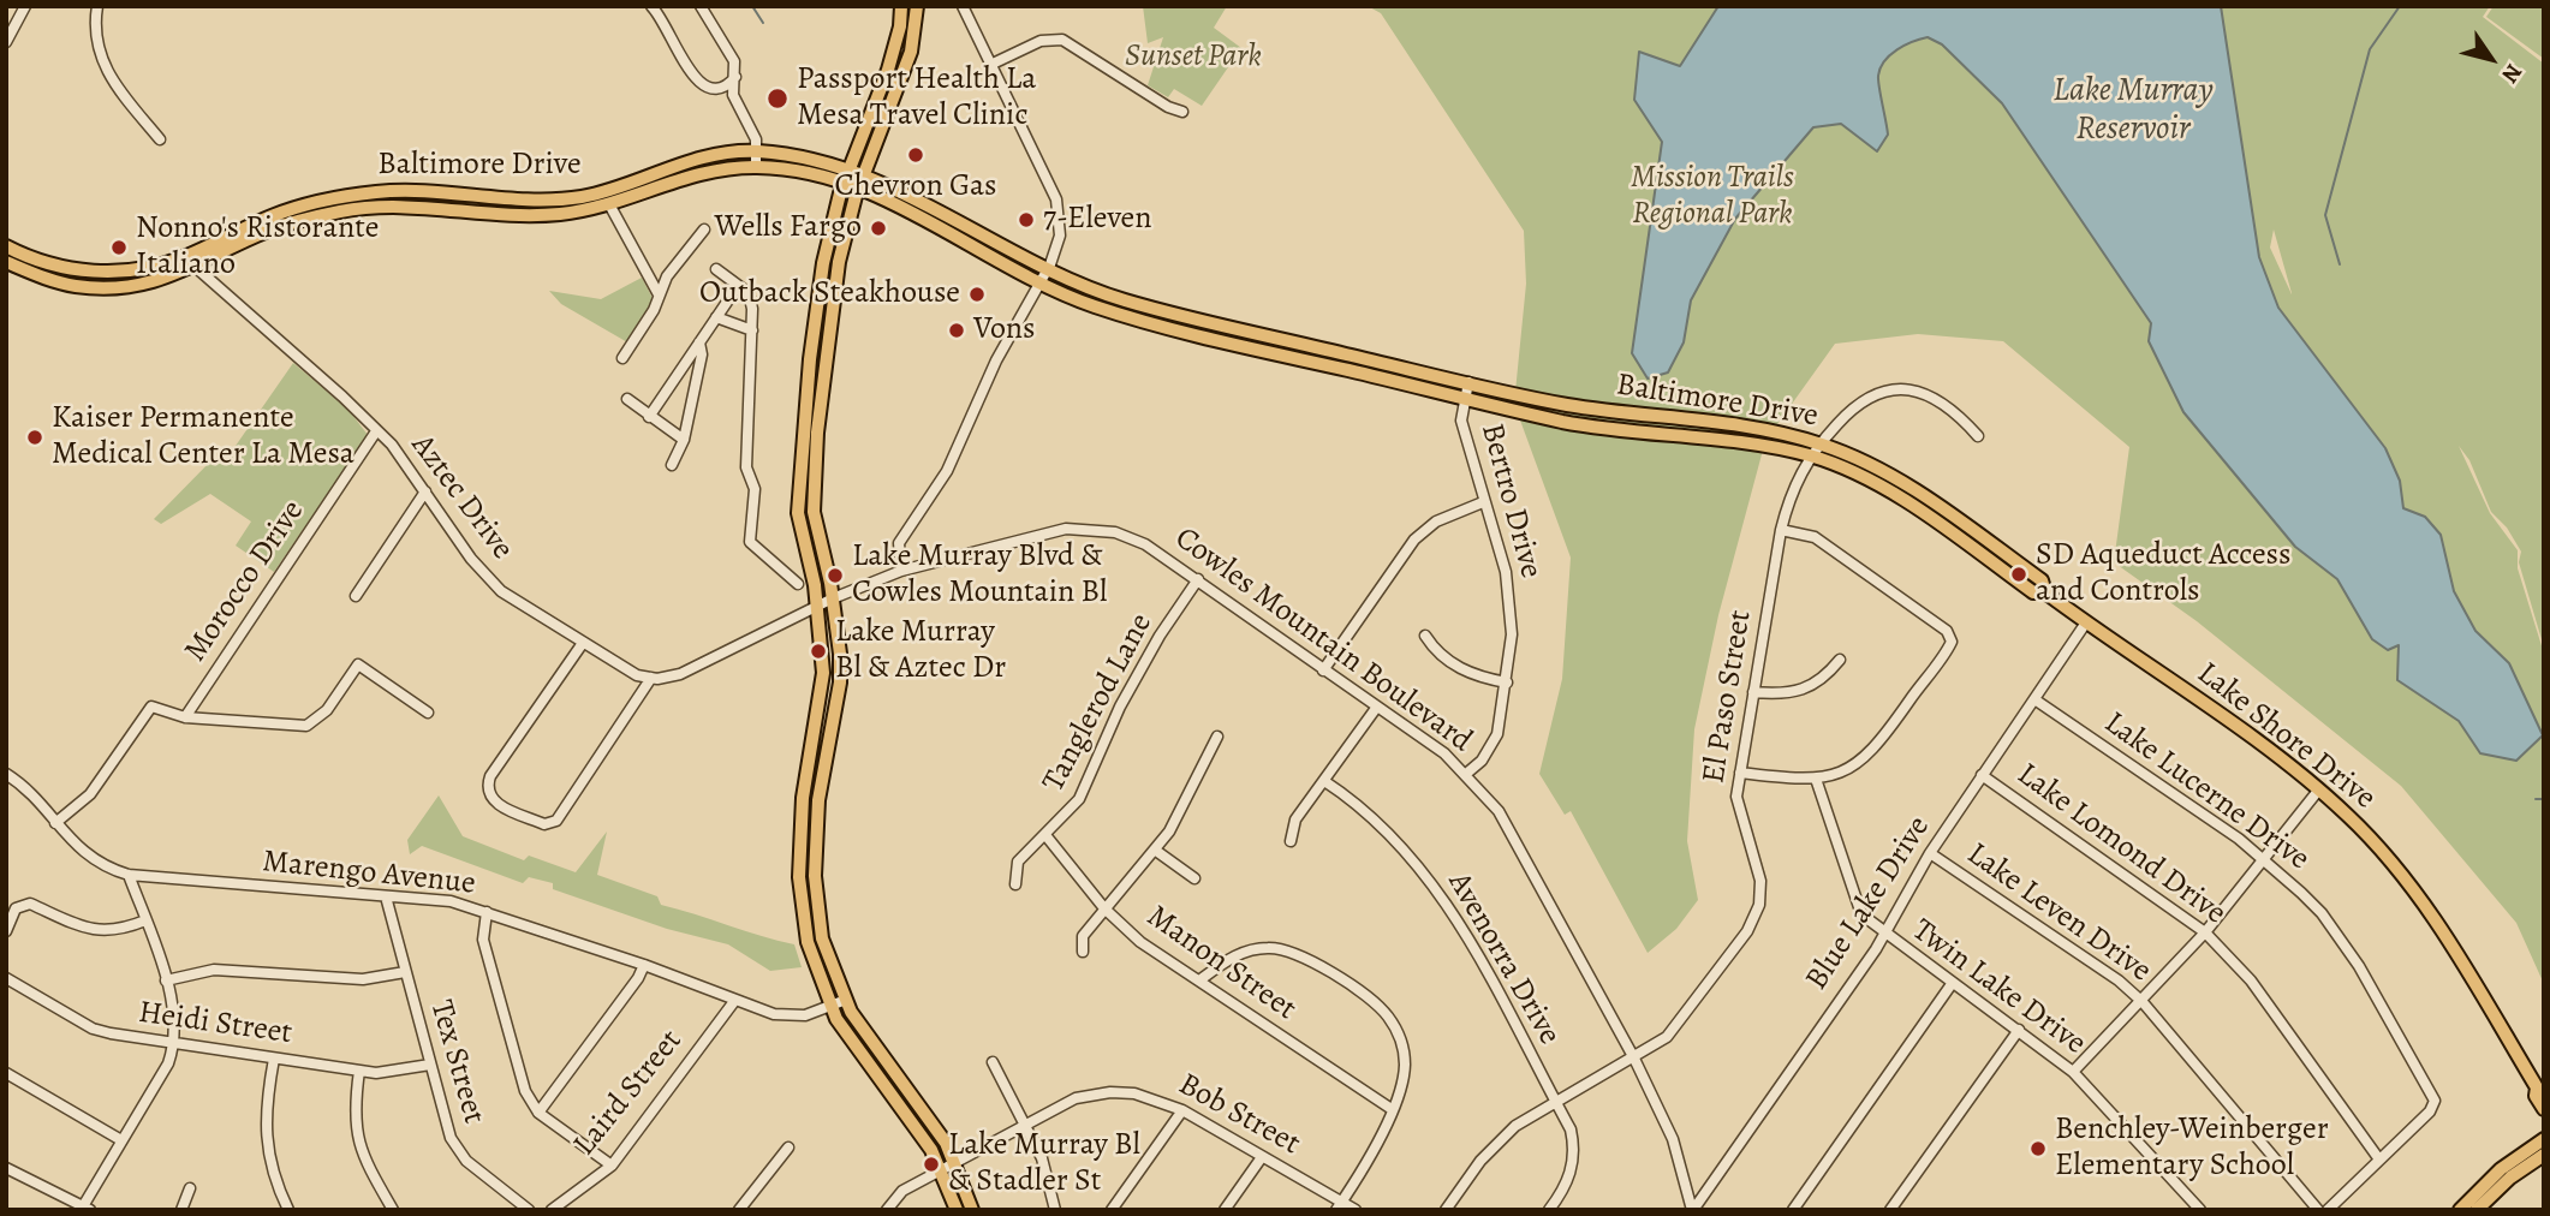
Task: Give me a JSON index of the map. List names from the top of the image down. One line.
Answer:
{"streets":{"main road":["Baltimore Drive","Lake Shore Drive"],"street":["Aztec Drive","Bertro Drive","Morocco Drive","Cowles Mountain Boulevard","El Paso Street","Tanglerod Lane","Lake Lucerne Drive","Lake Lomond Drive","Marengo Avenue","Blue Lake Drive","Lake Leven Drive","Avenorra Drive","Manon Street","Twin Lake Drive","Heidi Street","Tex Street","Laird Street","Bob Street"]},"crossings":[["Baltimore Drive","Aztec Drive"],["Baltimore Drive","Bertro Drive"],["Baltimore Drive","El Paso Street"],["Baltimore Drive","Lake Shore Drive"],["Aztec Drive","Morocco Drive"],["Bertro Drive","Cowles Mountain Boulevard"],["Cowles Mountain Boulevard","El Paso Street"],["Cowles Mountain Boulevard","Tanglerod Lane"],["Cowles Mountain Boulevard","Blue Lake Drive"],["El Paso Street","Avenorra Drive"],["Tanglerod Lane","Manon Street"],["Lake Shore Drive","Blue Lake Drive"],["Lake Lucerne Drive","Lake Lomond Drive"],["Lake Lucerne Drive","Blue Lake Drive"],["Lake Lomond Drive","Blue Lake Drive"],["Marengo Avenue","Tex Street"],["Marengo Avenue","Laird Street"],["Blue Lake Drive","Lake Leven Drive"],["Blue Lake Drive","Twin Lake Drive"],["Heidi Street","Tex Street"]],"water":["Lake Murray Reservoir"],"parks":["Sunset Park","Mission Trails Regional Park"],"places":["Passport Health La Mesa Travel Clinic","Chevron Gas","7-Eleven","Wells Fargo","Nonno's Ristorante Italiano","Outback Steakhouse","Vons","Kaiser Permanente Medical Center La Mesa","SD Aqueduct Access and Controls","Lake Murray Blvd & Cowles Mountain Bl","Lake Murray Bl & Aztec Dr","Benchley-Weinberger Elementary School","Lake Murray Bl & Stadler St"],"north":"bottom right"}
